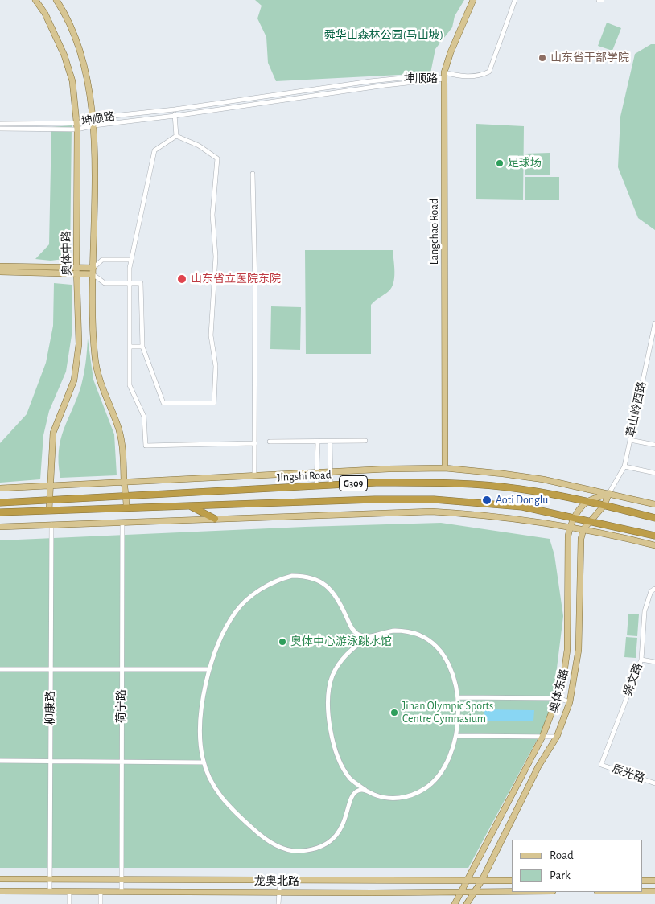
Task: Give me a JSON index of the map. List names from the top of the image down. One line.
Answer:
{"streets":{"highway":["Jingshi Road","G309"],"main road":["Langchao Road","奥体中路","奥体东路","龙奥北路"],"street":["坤顺路","草山岭西路","舜文路","荷宁路","柳康路","辰光路"]},"crossings":[["坤顺路","Langchao Road"],["坤顺路","奥体中路"],["Langchao Road","Jingshi Road"],["奥体中路","Jingshi Road"],["奥体中路","G309"],["草山岭西路","Jingshi Road"],["舜文路","辰光路"],["奥体东路","龙奥北路"],["荷宁路","龙奥北路"],["柳康路","龙奥北路"]],"parks":["舜华山森林公园(马山坡)"],"places":["山东省干部学院","足球场","山东省立医院东院","Aoti Donglu","奥体中心游泳跳水馆","Jinan Olympic Sports Centre Gymnasium"],"legend":["Road","Park"]}
